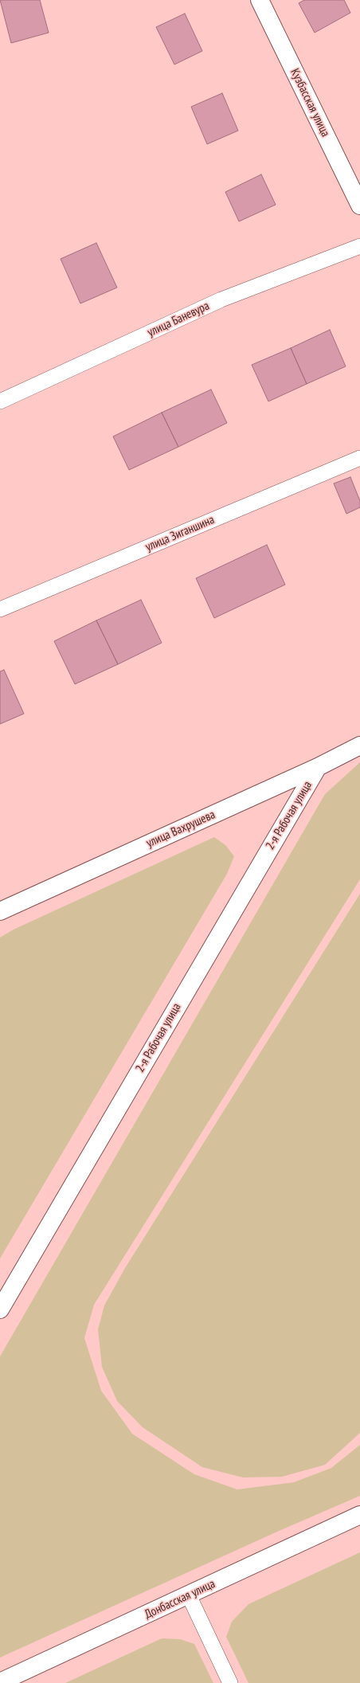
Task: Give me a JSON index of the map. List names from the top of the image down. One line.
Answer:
{"streets":{"main road":["Кузбасская улица","2-я Рабочая улица","улица Вахрушева","Донбасская улица"],"lane":["улица Баневура","улица Зиганшина"]},"crossings":[["2-я Рабочая улица","улица Вахрушева"]]}
